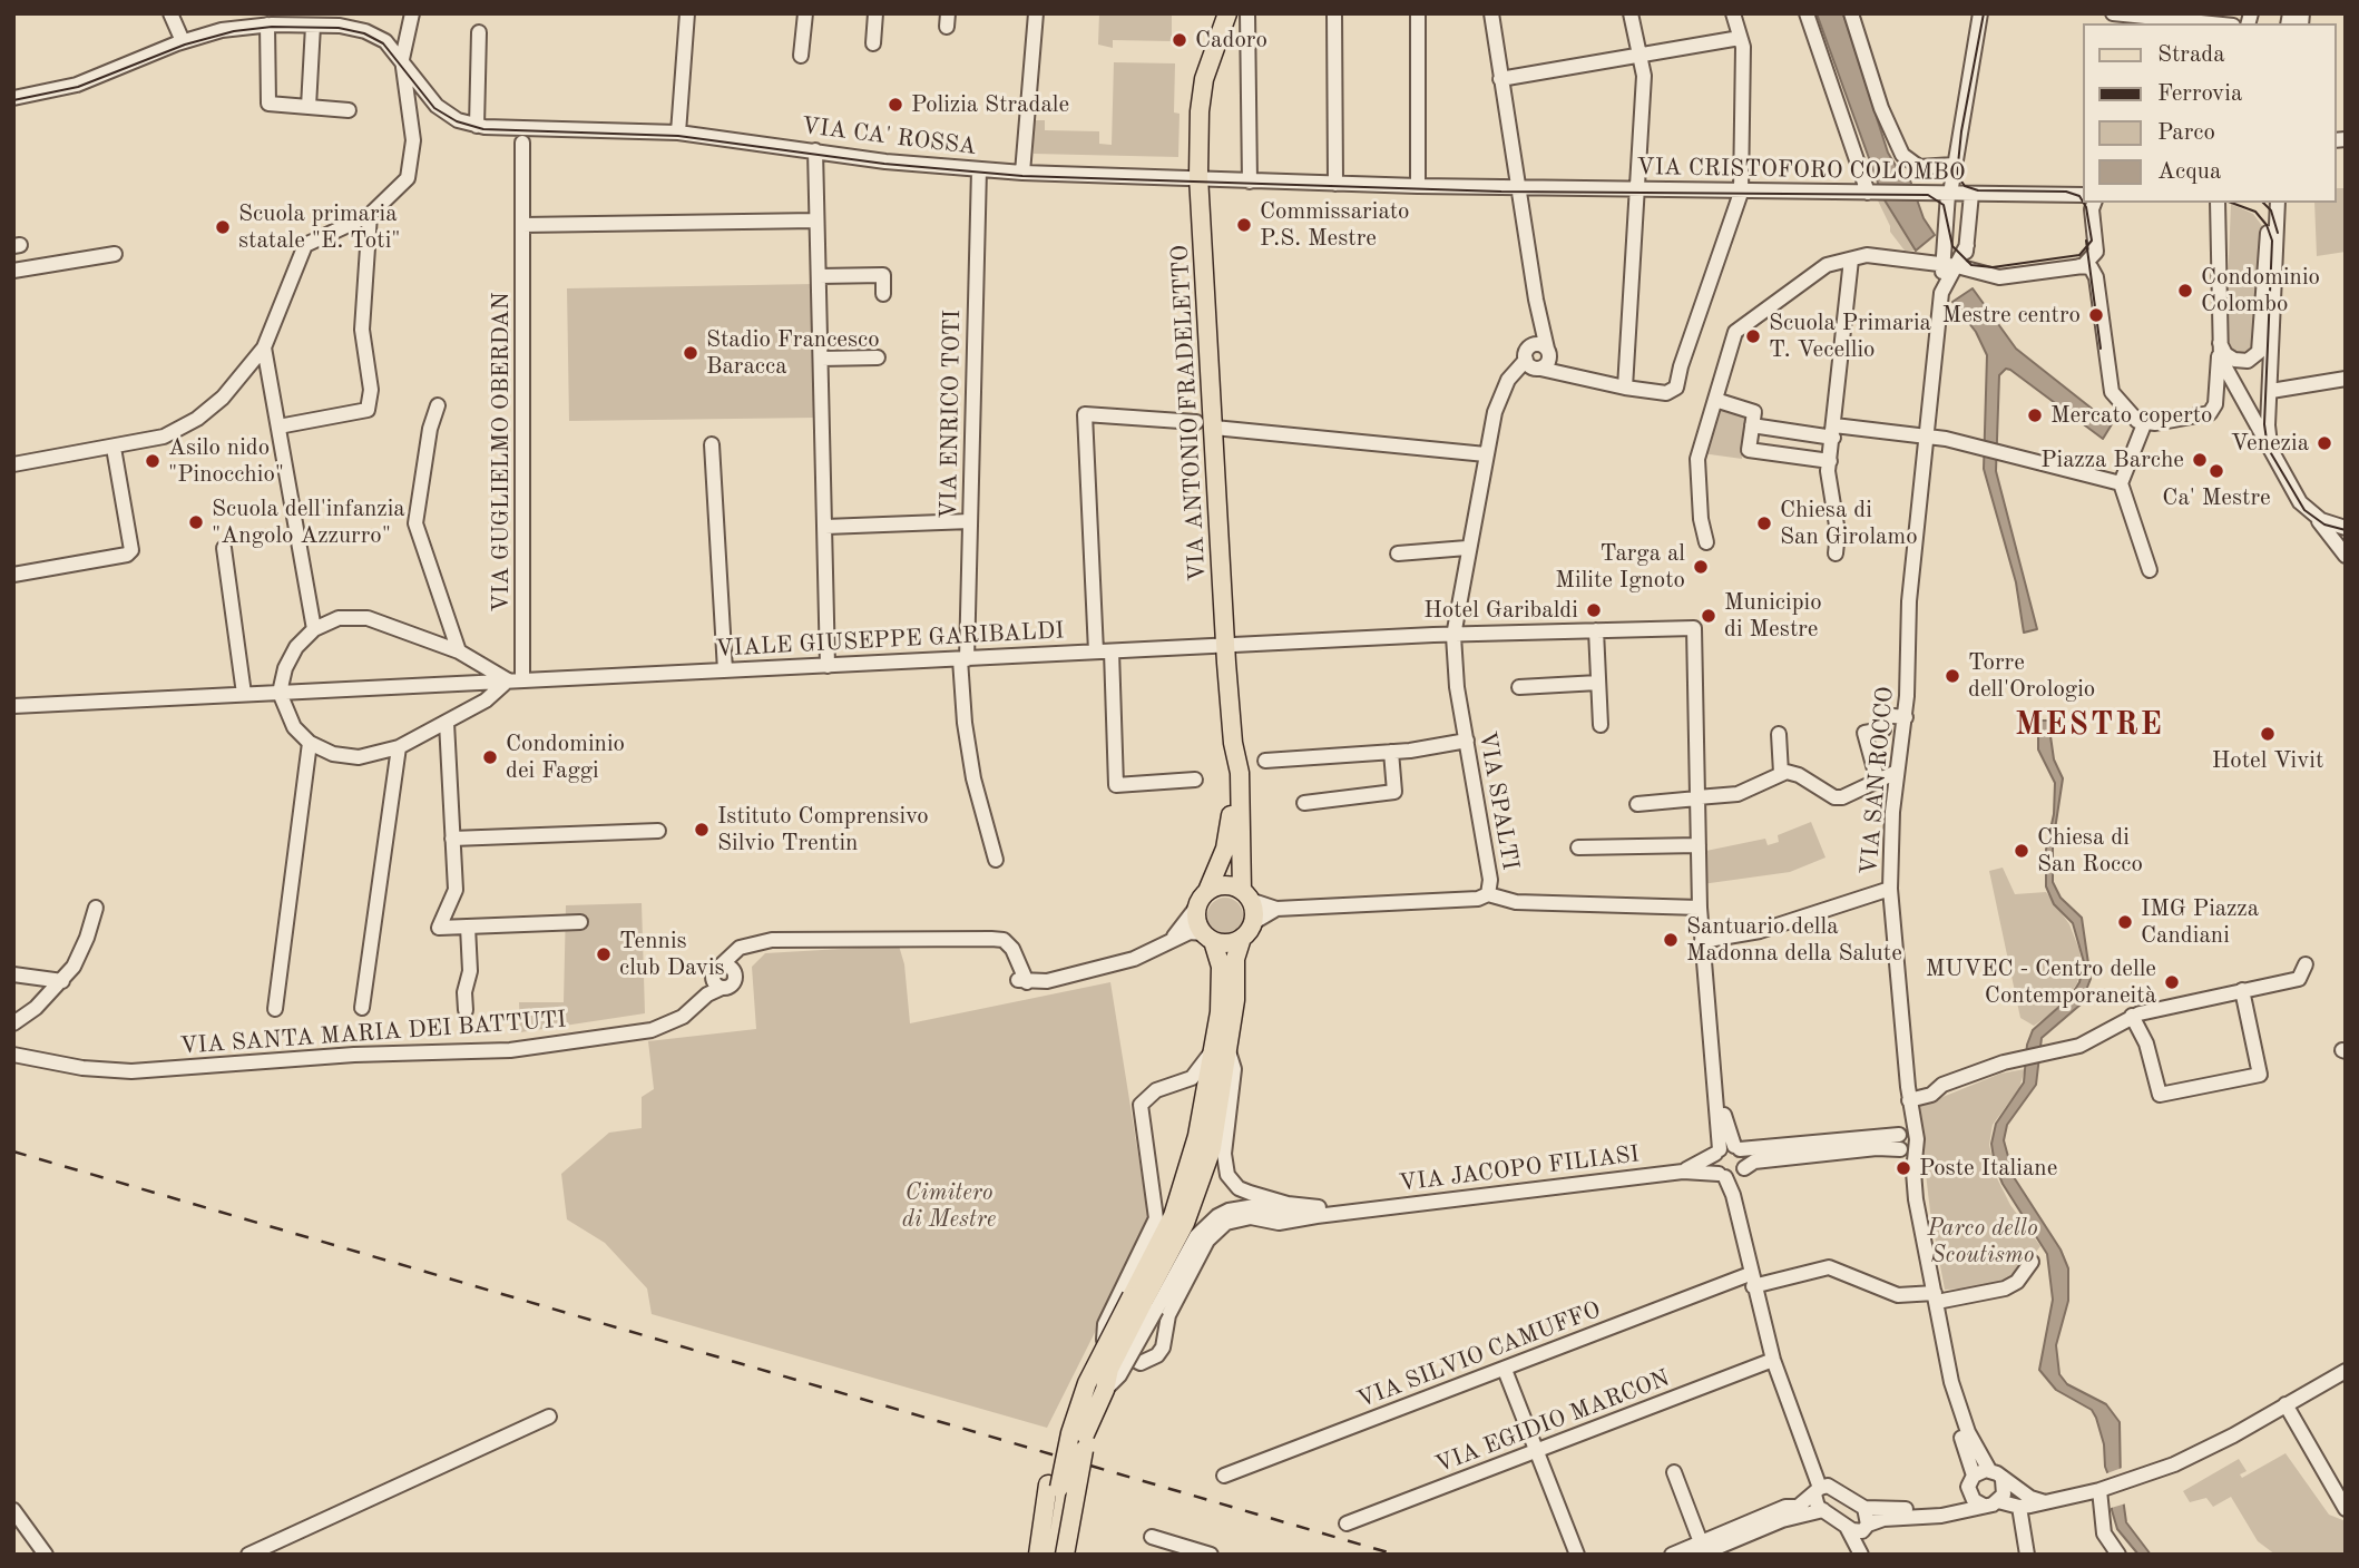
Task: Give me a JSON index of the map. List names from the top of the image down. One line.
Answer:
{"streets":{"main road":["VIA ANTONIO FRADELETTO"],"street":["VIA CA' ROSSA","VIA CRISTOFORO COLOMBO","VIA ENRICO TOTI","VIA GUGLIELMO OBERDAN","VIALE GIUSEPPE GARIBALDI","VIA SAN ROCCO","VIA SPALTI","VIA SANTA MARIA DEI BATTUTI","VIA JACOPO FILIASI","VIA SILVIO CAMUFFO","VIA EGIDIO MARCON"]},"crossings":[["VIA CA' ROSSA","VIA CRISTOFORO COLOMBO"],["VIA CA' ROSSA","VIA ANTONIO FRADELETTO"],["VIA CA' ROSSA","VIA ENRICO TOTI"],["VIA ANTONIO FRADELETTO","VIALE GIUSEPPE GARIBALDI"],["VIA ENRICO TOTI","VIALE GIUSEPPE GARIBALDI"],["VIA GUGLIELMO OBERDAN","VIALE GIUSEPPE GARIBALDI"],["VIALE GIUSEPPE GARIBALDI","VIA SPALTI"],["VIA SAN ROCCO","VIA SILVIO CAMUFFO"]],"districts":["MESTRE"],"parks":["Cimitero di Mestre","Parco dello Scoutismo"],"places":["Cadoro","Polizia Stradale","Commissariato P.S. Mestre","Scuola primaria statale \"E. Toti\"","Condominio Colombo","Mestre centro","Scuola Primaria T. Vecellio","Stadio Francesco Baracca","Mercato coperto","Venezia","Piazza Barche","Asilo nido \"Pinocchio\"","Ca' Mestre","Scuola dell'infanzia \"Angolo Azzurro\"","Chiesa di San Girolamo","Targa al Milite Ignoto","Hotel Garibaldi","Municipio di Mestre","Torre dell'Orologio","Hotel Vivit","Condominio dei Faggi","Istituto Comprensivo Silvio Trentin","Chiesa di San Rocco","IMG Piazza Candiani","Santuario della Madonna della Salute","Tennis club Davis","MUVEC - Centro delle Contemporaneità","Poste Italiane"],"legend":["Strada","Ferrovia","Parco","Acqua"]}
